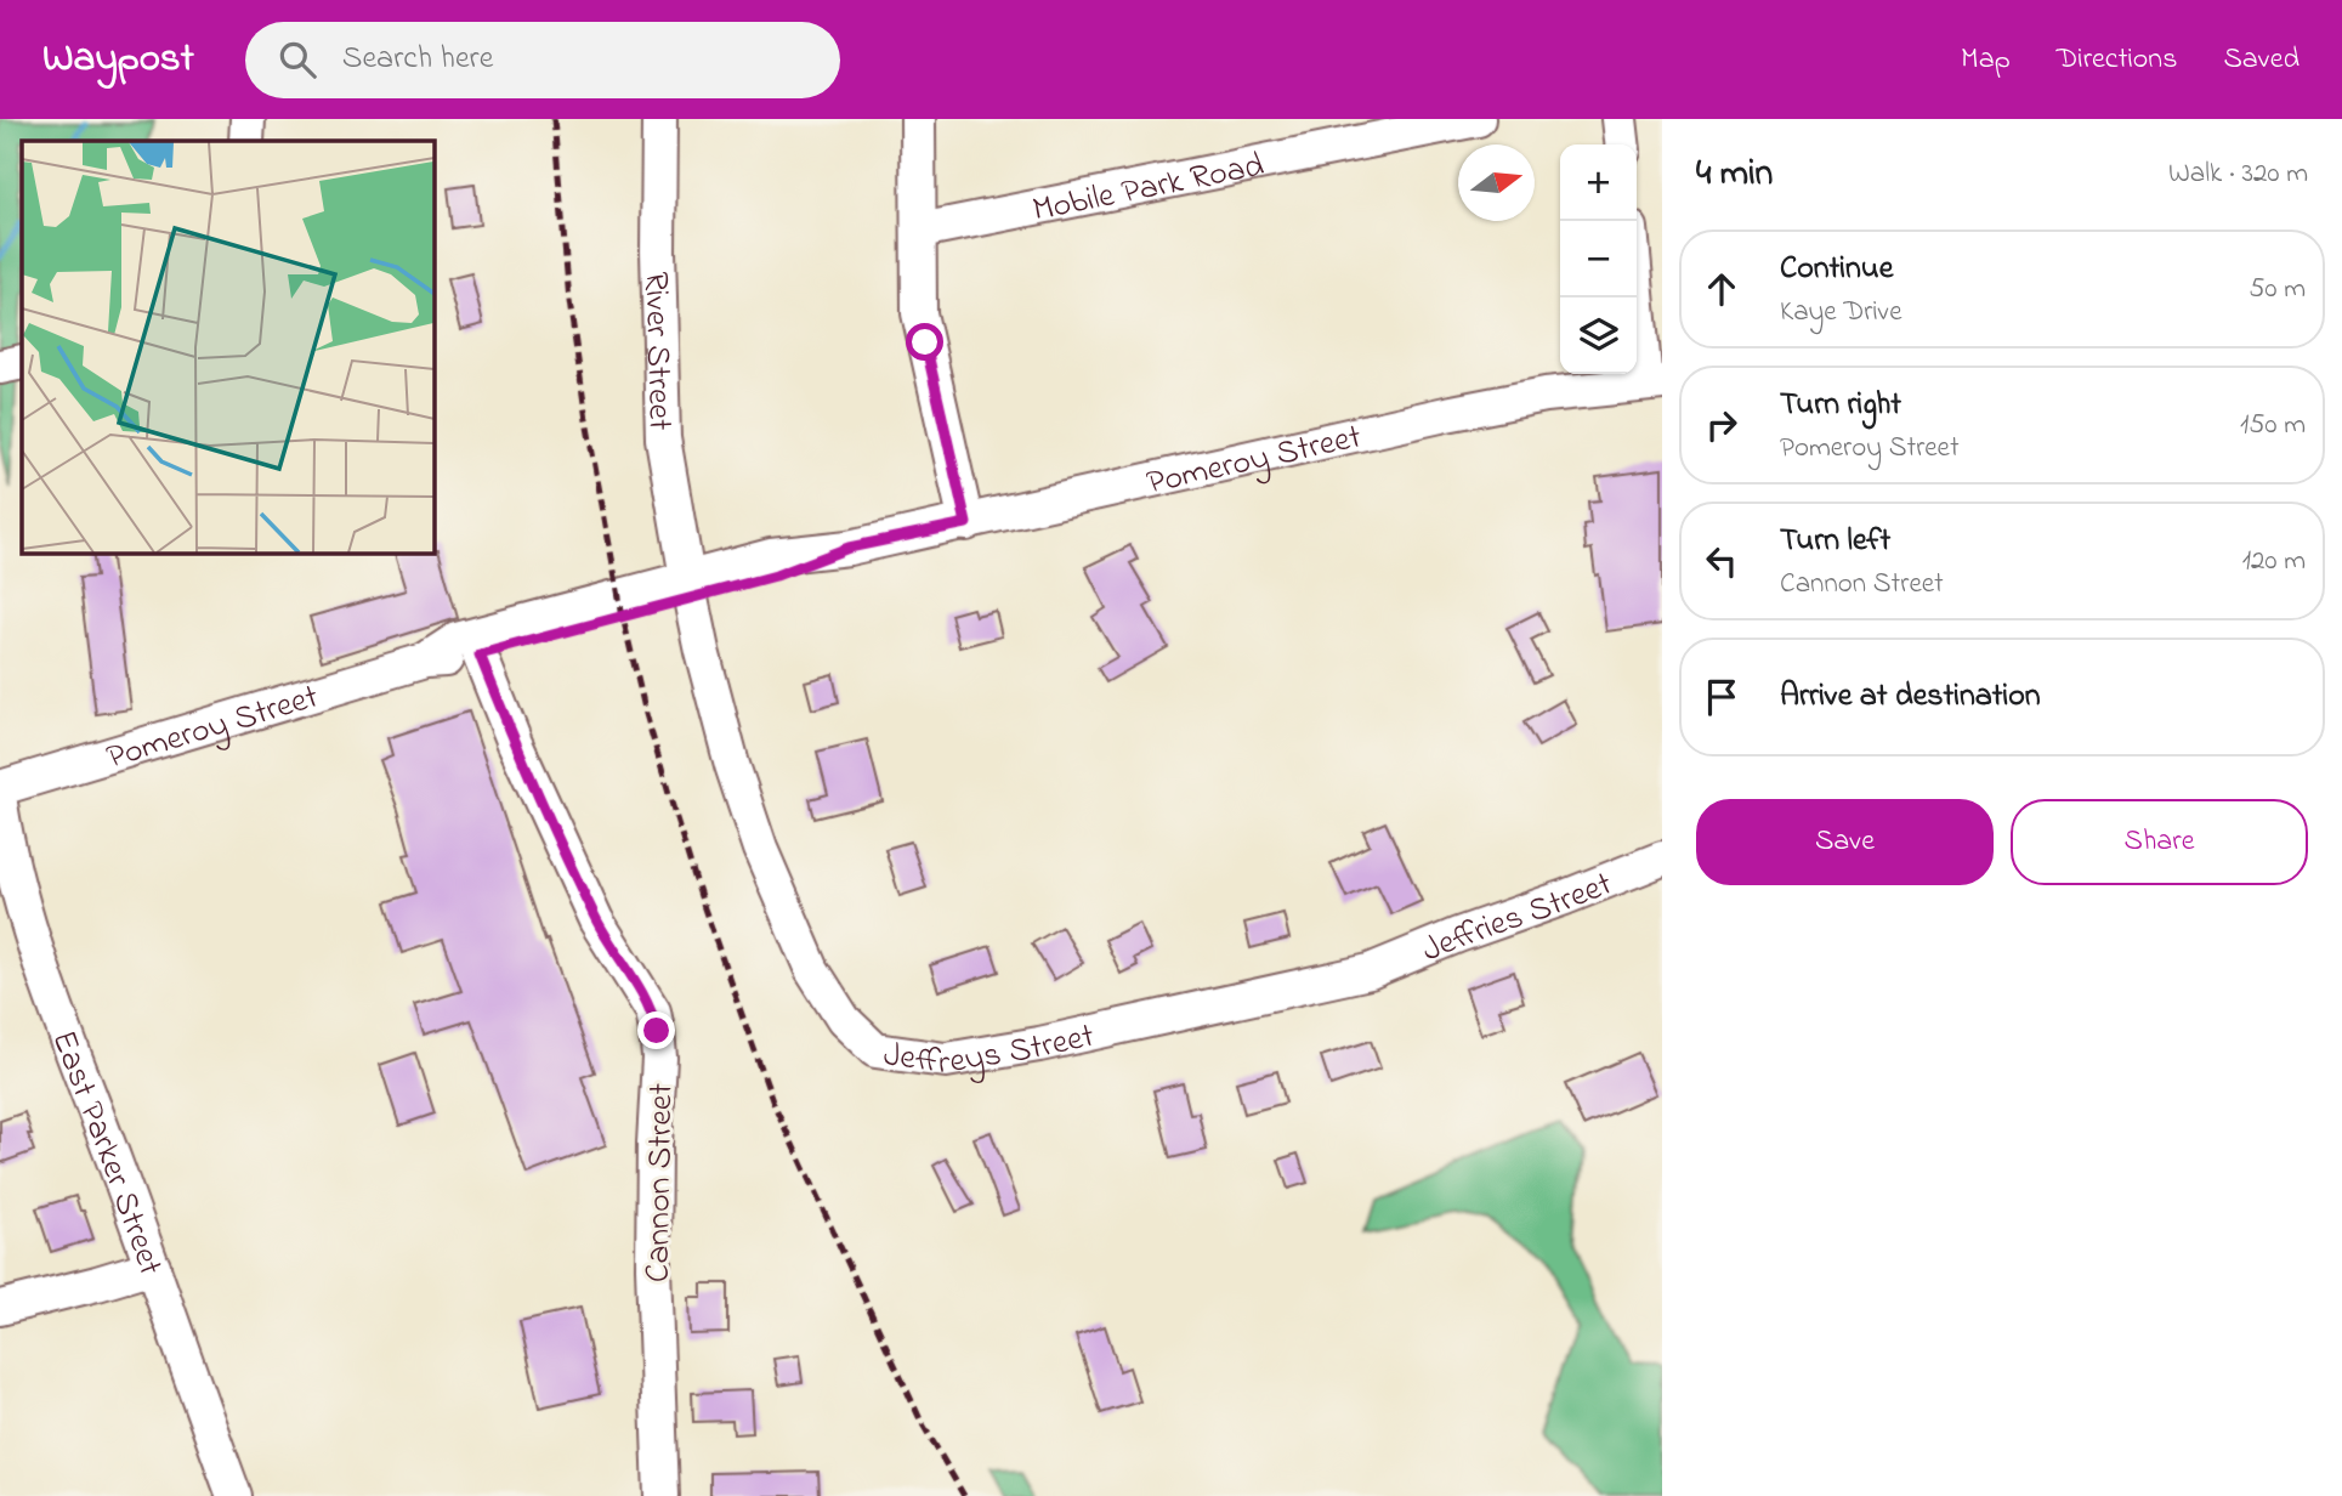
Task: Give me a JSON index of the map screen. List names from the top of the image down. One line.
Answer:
{"streets":{"street":["Mobile Park Road","River Street","Pomeroy Street","Jeffries Street","Jeffreys Street","East Parker Street","Cannon Street"]},"crossings":[["River Street","Pomeroy Street"],["River Street","Jeffreys Street"],["Pomeroy Street","Cannon Street"],["Jeffries Street","Jeffreys Street"]],"north":"right","page":{"header":"Waypost","search":"Search here","nav":["Map","Directions","Saved"],"heading":["4 min","Walk · 320 m"],"map_buttons":["+","−"],"list":[["Continue","Kaye Drive","50 m"],["Turn right","Pomeroy Street","150 m"],["Turn left","Cannon Street","120 m"],"Arrive at destination"],"buttons":["Save","Share"]}}
